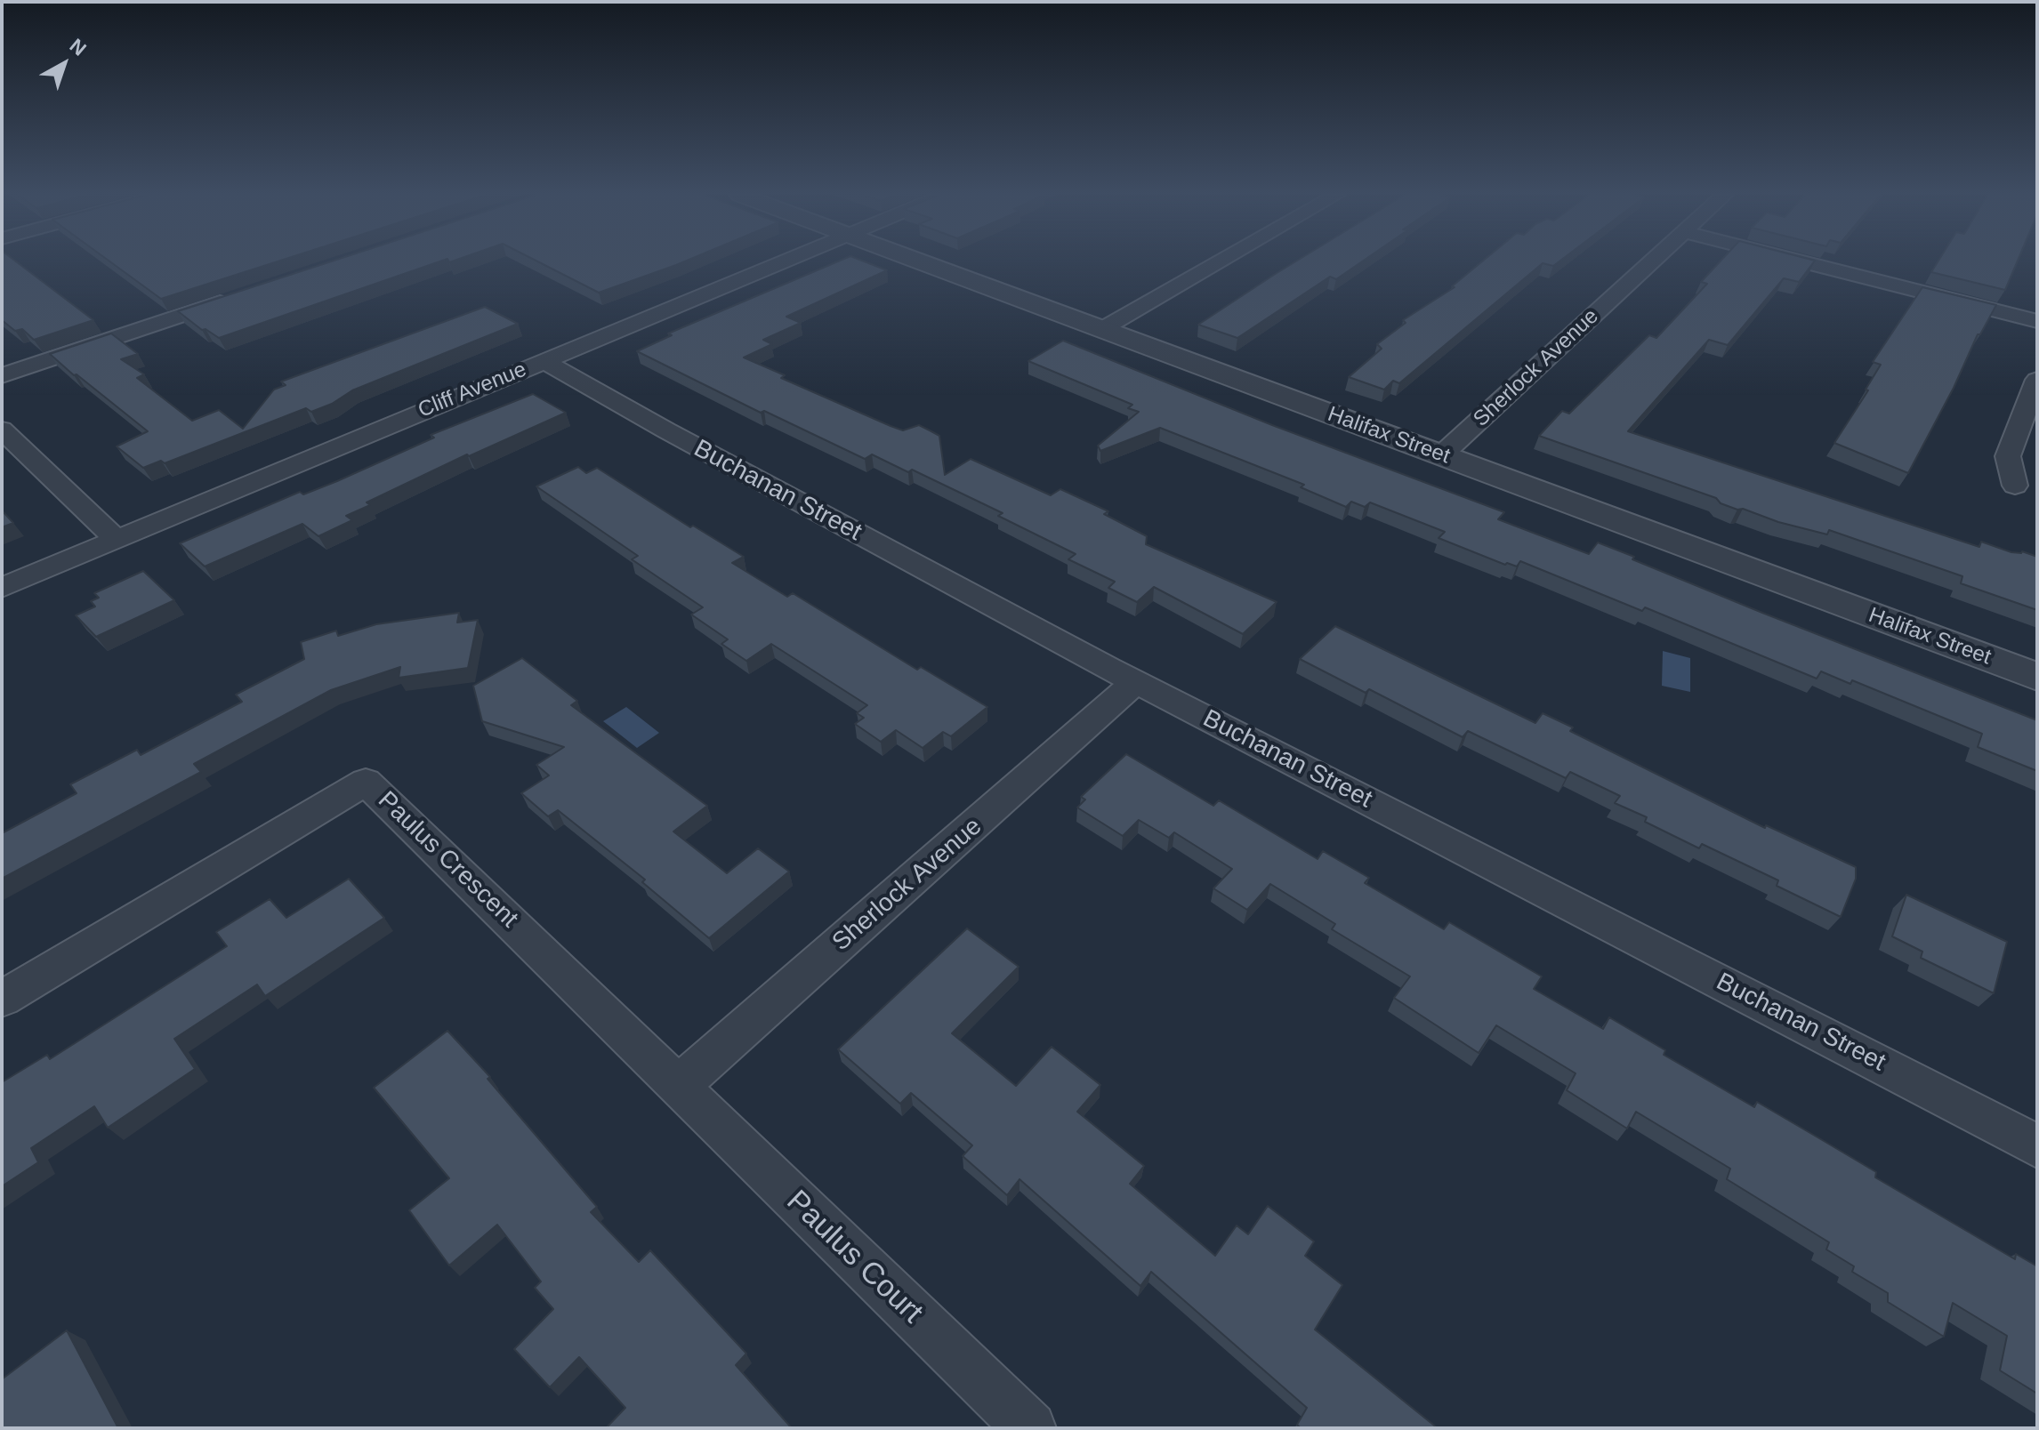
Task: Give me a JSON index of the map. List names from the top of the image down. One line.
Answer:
{"streets":{"street":["Sherlock Avenue","Cliff Avenue","Halifax Street","Buchanan Street","Paulus Crescent","Paulus Court"]},"crossings":[["Sherlock Avenue","Halifax Street"],["Sherlock Avenue","Buchanan Street"],["Sherlock Avenue","Paulus Crescent"],["Sherlock Avenue","Paulus Court"],["Cliff Avenue","Buchanan Street"],["Paulus Crescent","Paulus Court"]],"north":"top right"}
